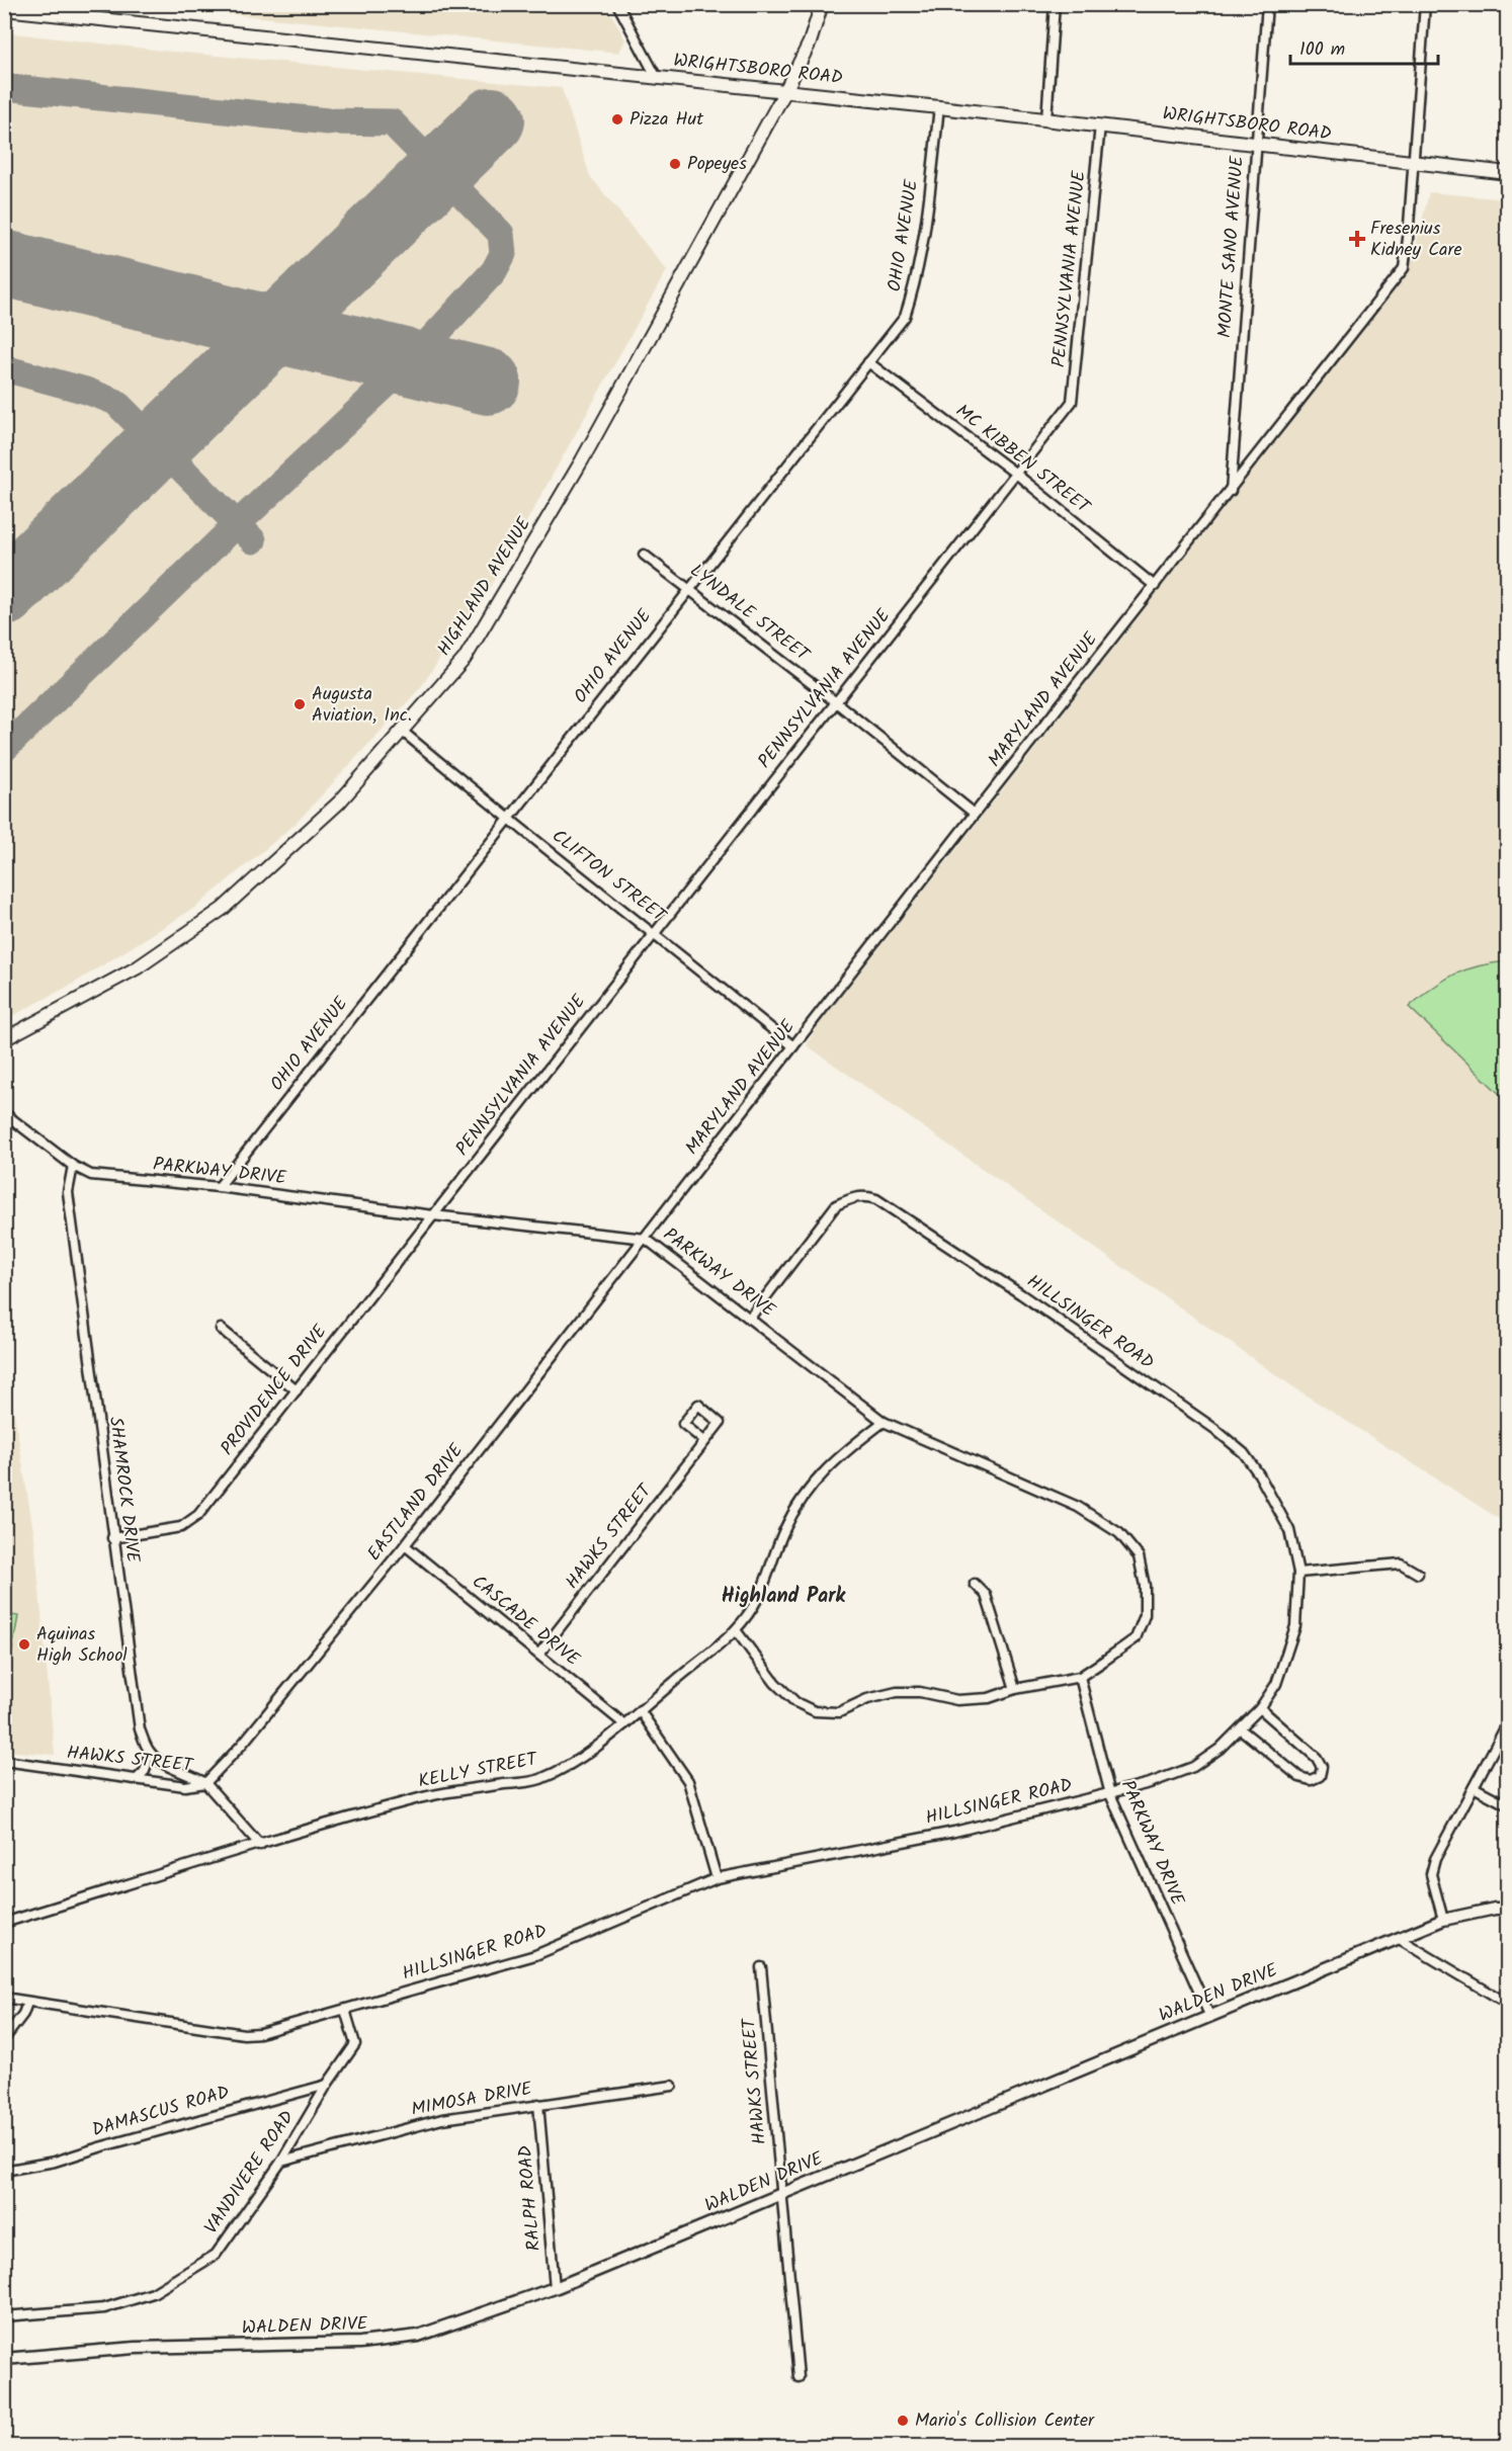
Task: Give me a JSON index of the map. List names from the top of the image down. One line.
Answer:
{"streets":{"main road":["WRIGHTSBORO ROAD","HIGHLAND AVENUE"],"street":["OHIO AVENUE","MONTE SANO AVENUE","PENNSYLVANIA AVENUE","MC KIBBEN STREET","LYNDALE STREET","MARYLAND AVENUE","CLIFTON STREET","PARKWAY DRIVE","HILLSINGER ROAD","PROVIDENCE DRIVE","SHAMROCK DRIVE","EASTLAND DRIVE","HAWKS STREET","CASCADE DRIVE","KELLY STREET","WALDEN DRIVE","MIMOSA DRIVE","DAMASCUS ROAD","VANDIVERE ROAD","RALPH ROAD"]},"crossings":[["WRIGHTSBORO ROAD","OHIO AVENUE"],["WRIGHTSBORO ROAD","MONTE SANO AVENUE"],["WRIGHTSBORO ROAD","PENNSYLVANIA AVENUE"],["WRIGHTSBORO ROAD","HIGHLAND AVENUE"],["WRIGHTSBORO ROAD","MARYLAND AVENUE"],["OHIO AVENUE","MC KIBBEN STREET"],["OHIO AVENUE","LYNDALE STREET"],["OHIO AVENUE","CLIFTON STREET"],["OHIO AVENUE","PARKWAY DRIVE"],["MONTE SANO AVENUE","MARYLAND AVENUE"],["PENNSYLVANIA AVENUE","MC KIBBEN STREET"],["PENNSYLVANIA AVENUE","LYNDALE STREET"],["PENNSYLVANIA AVENUE","CLIFTON STREET"],["PENNSYLVANIA AVENUE","PARKWAY DRIVE"],["PENNSYLVANIA AVENUE","PROVIDENCE DRIVE"],["MC KIBBEN STREET","MARYLAND AVENUE"],["HIGHLAND AVENUE","CLIFTON STREET"],["LYNDALE STREET","MARYLAND AVENUE"],["MARYLAND AVENUE","CLIFTON STREET"],["MARYLAND AVENUE","PARKWAY DRIVE"],["MARYLAND AVENUE","EASTLAND DRIVE"],["PARKWAY DRIVE","HILLSINGER ROAD"],["PARKWAY DRIVE","PROVIDENCE DRIVE"],["PARKWAY DRIVE","SHAMROCK DRIVE"],["PARKWAY DRIVE","EASTLAND DRIVE"],["PARKWAY DRIVE","KELLY STREET"],["PARKWAY DRIVE","WALDEN DRIVE"],["HILLSINGER ROAD","VANDIVERE ROAD"],["PROVIDENCE DRIVE","SHAMROCK DRIVE"],["EASTLAND DRIVE","HAWKS STREET"],["EASTLAND DRIVE","CASCADE DRIVE"],["HAWKS STREET","CASCADE DRIVE"],["HAWKS STREET","KELLY STREET"],["HAWKS STREET","WALDEN DRIVE"],["CASCADE DRIVE","KELLY STREET"],["WALDEN DRIVE","RALPH ROAD"],["MIMOSA DRIVE","VANDIVERE ROAD"],["MIMOSA DRIVE","RALPH ROAD"],["DAMASCUS ROAD","VANDIVERE ROAD"]],"districts":["Highland Park"],"places":{"other":["Pizza Hut","Popeyes","Augusta Aviation, Inc.","Aquinas High School","Mario's Collision Center"],"health":["Fresenius Kidney Care"]},"scale_bar":"100 m"}
